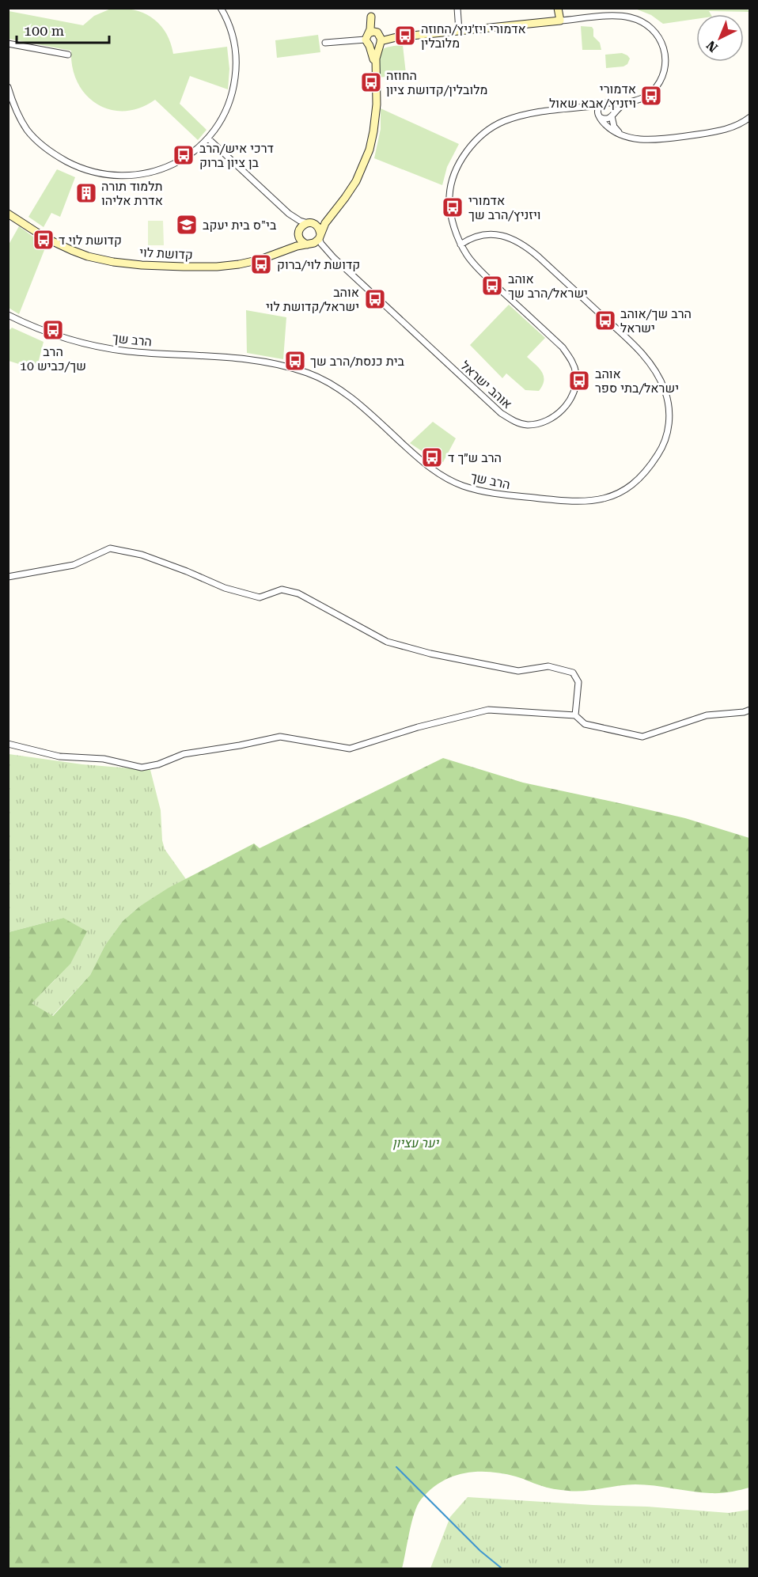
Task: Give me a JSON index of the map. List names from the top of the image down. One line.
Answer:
{"streets":{"street":["קדושת לוי","הרב שך","אוהב ישראל"]},"crossings":[["קדושת לוי","אוהב ישראל"],["הרב שך","אוהב ישראל"]],"parks":["יער עציון"],"places":{"bus stop":["אדמורי ויז׳ניץ/החוזה מלובלין","החוזה מלובלין/קדושת ציון","אדמורי ויזניץ/אבא שאול","דרכי איש/הרב בן ציון ברוק","אדמורי ויזניץ/הרב שך","קדושת לוי ד","קדושת לוי/ברוק","אוהב ישראל/הרב שך","אוהב ישראל/קדושת לוי","הרב שך/אוהב ישראל","הרב שך/כביש 10","בית כנסת/הרב שך","אוהב ישראל/בתי ספר","הרב ש״ך ד"],"building":["תלמוד תורה אדרת אליהו"],"school or university":["בי\"ס בית יעקב"]},"scale_bar":"100 m","north":"bottom left"}
